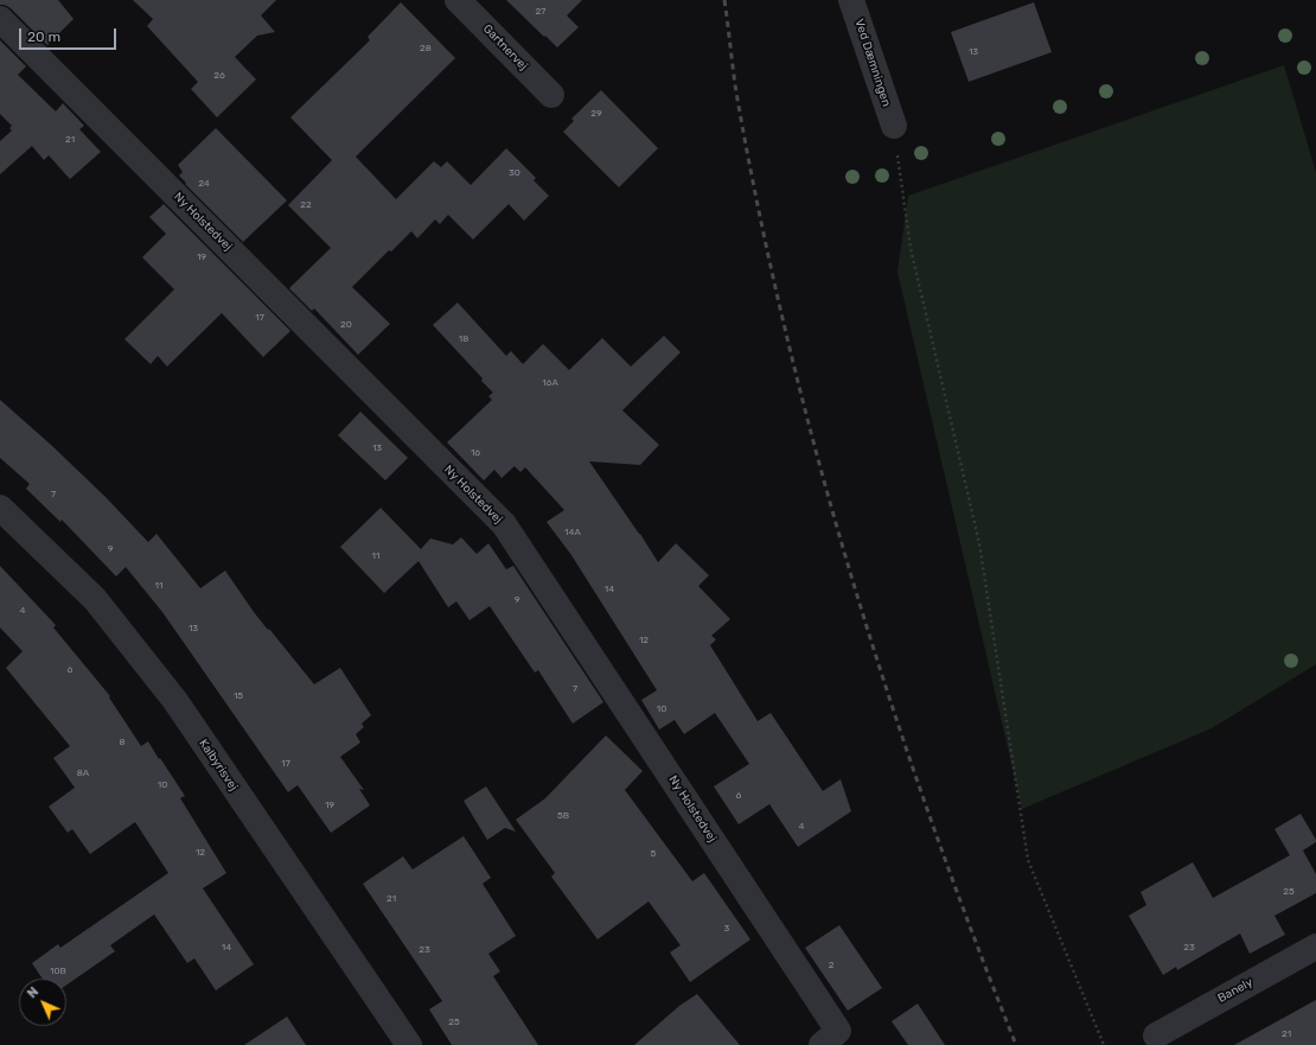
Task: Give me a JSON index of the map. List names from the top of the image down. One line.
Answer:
{"streets":{"street":["Gartnervej","Ved Dæmningen","Ny Holstedvej","Kalbyrisvej","Banely"]},"house_numbers":["27","28","13","26","29","21","30","24","22","19","17","20","18","16A","13","16","7","14A","9","11","11","14","9","4","13","12","6","7","15","10","8","17","8A","10","6","19","5B","4","12","5","25","21","3","14","23","23","2","10B","25","21"],"scale_bar":"20 m","north":"top left"}
